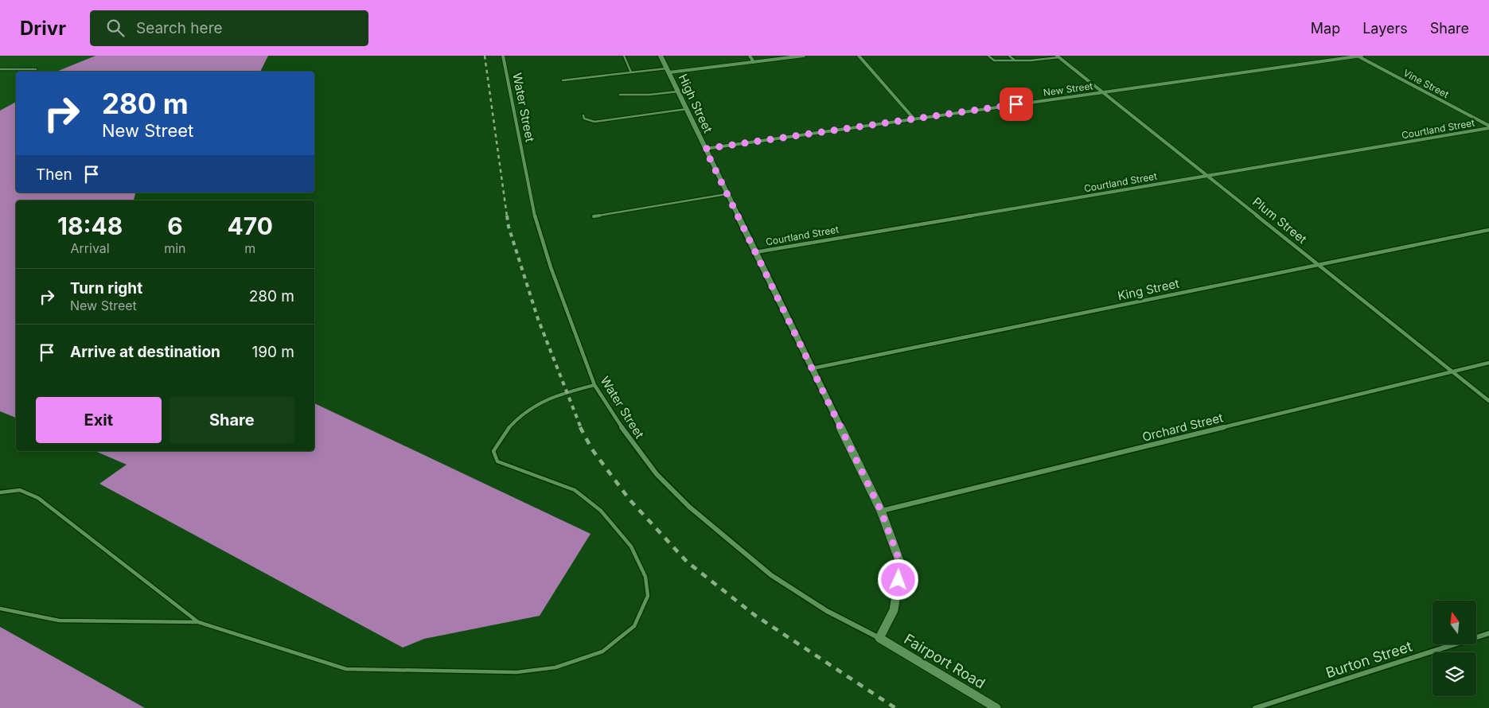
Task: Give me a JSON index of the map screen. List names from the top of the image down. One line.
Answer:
{"streets":{"street":["Vine Street","New Street","High Street","Water Street","Courtland Street","Plum Street","King Street","Orchard Street","Burton Street","Fairport Road"]},"crossings":[["Vine Street","New Street"],["Vine Street","Courtland Street"],["New Street","High Street"],["New Street","Plum Street"],["High Street","Water Street"],["High Street","Courtland Street"],["High Street","King Street"],["High Street","Orchard Street"],["High Street","Fairport Road"],["Water Street","Fairport Road"],["Courtland Street","Plum Street"],["Plum Street","King Street"],["Plum Street","Orchard Street"]],"north":"top","page":{"header":"Drivr","search":"Search here","nav":["Map","Layers","Share"],"turn":["280 m","New Street"],"then":"Then","eta":["18:48","Arrival","6","min","470","m"],"list":[{"name":"Turn right","note":"New Street","value":"280 m"},{"name":"Arrive at destination","value":"190 m"}],"buttons":["Exit","Share"]}}
